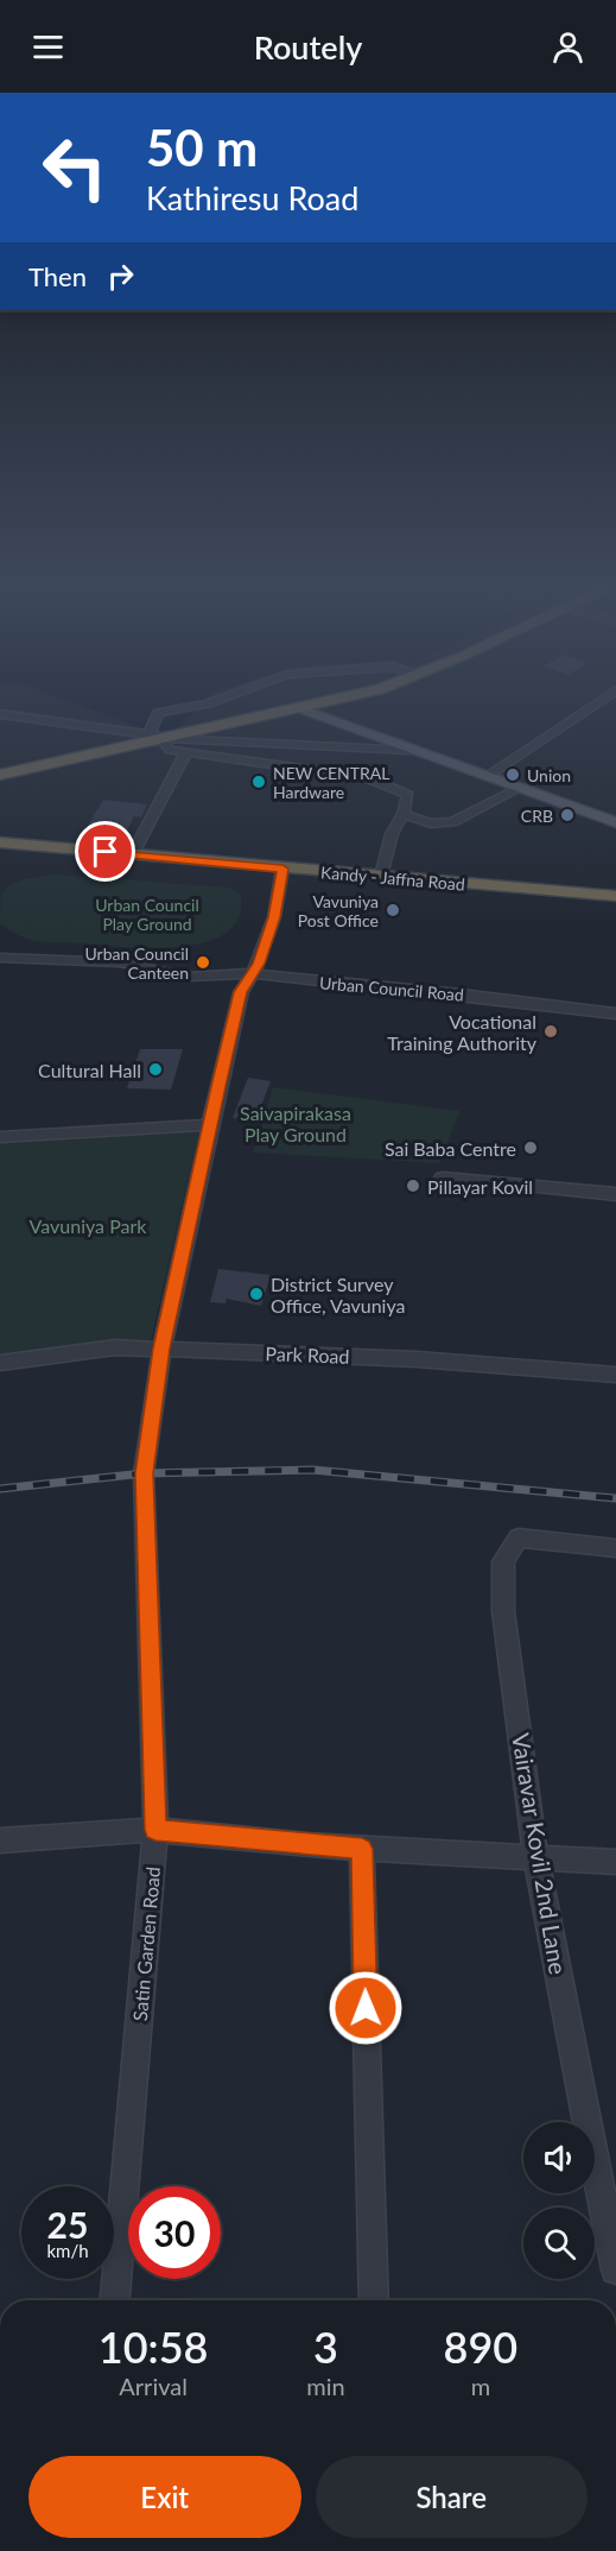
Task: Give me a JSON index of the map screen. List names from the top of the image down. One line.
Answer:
{"streets":{"highway":["Kandy - Jaffna Road"],"street":["Urban Council Road","Park Road","Vairavar Kovil 2nd Lane","Satin Garden Road"]},"crossings":[["Kandy - Jaffna Road","Satin Garden Road"],["Urban Council Road","Satin Garden Road"],["Park Road","Satin Garden Road"]],"parks":["Urban Council Play Ground","Saivapirakasa Play Ground","Vavuniya Park"],"places":["Union","NEW CENTRAL Hardware","CRB","Vavuniya Post Office","Urban Council Canteen","Vocational Training Authority","Cultural Hall","Sai Baba Centre","Pillayar Kovil","District Survey Office, Vavuniya"],"page":{"header":"Routely","turn":["50 m","Kathiresu Road"],"then":"Then","speed":"25 km/h","limit":"30","eta":["10:58","Arrival","3","min","890","m"],"buttons":["Exit","Share"]}}
